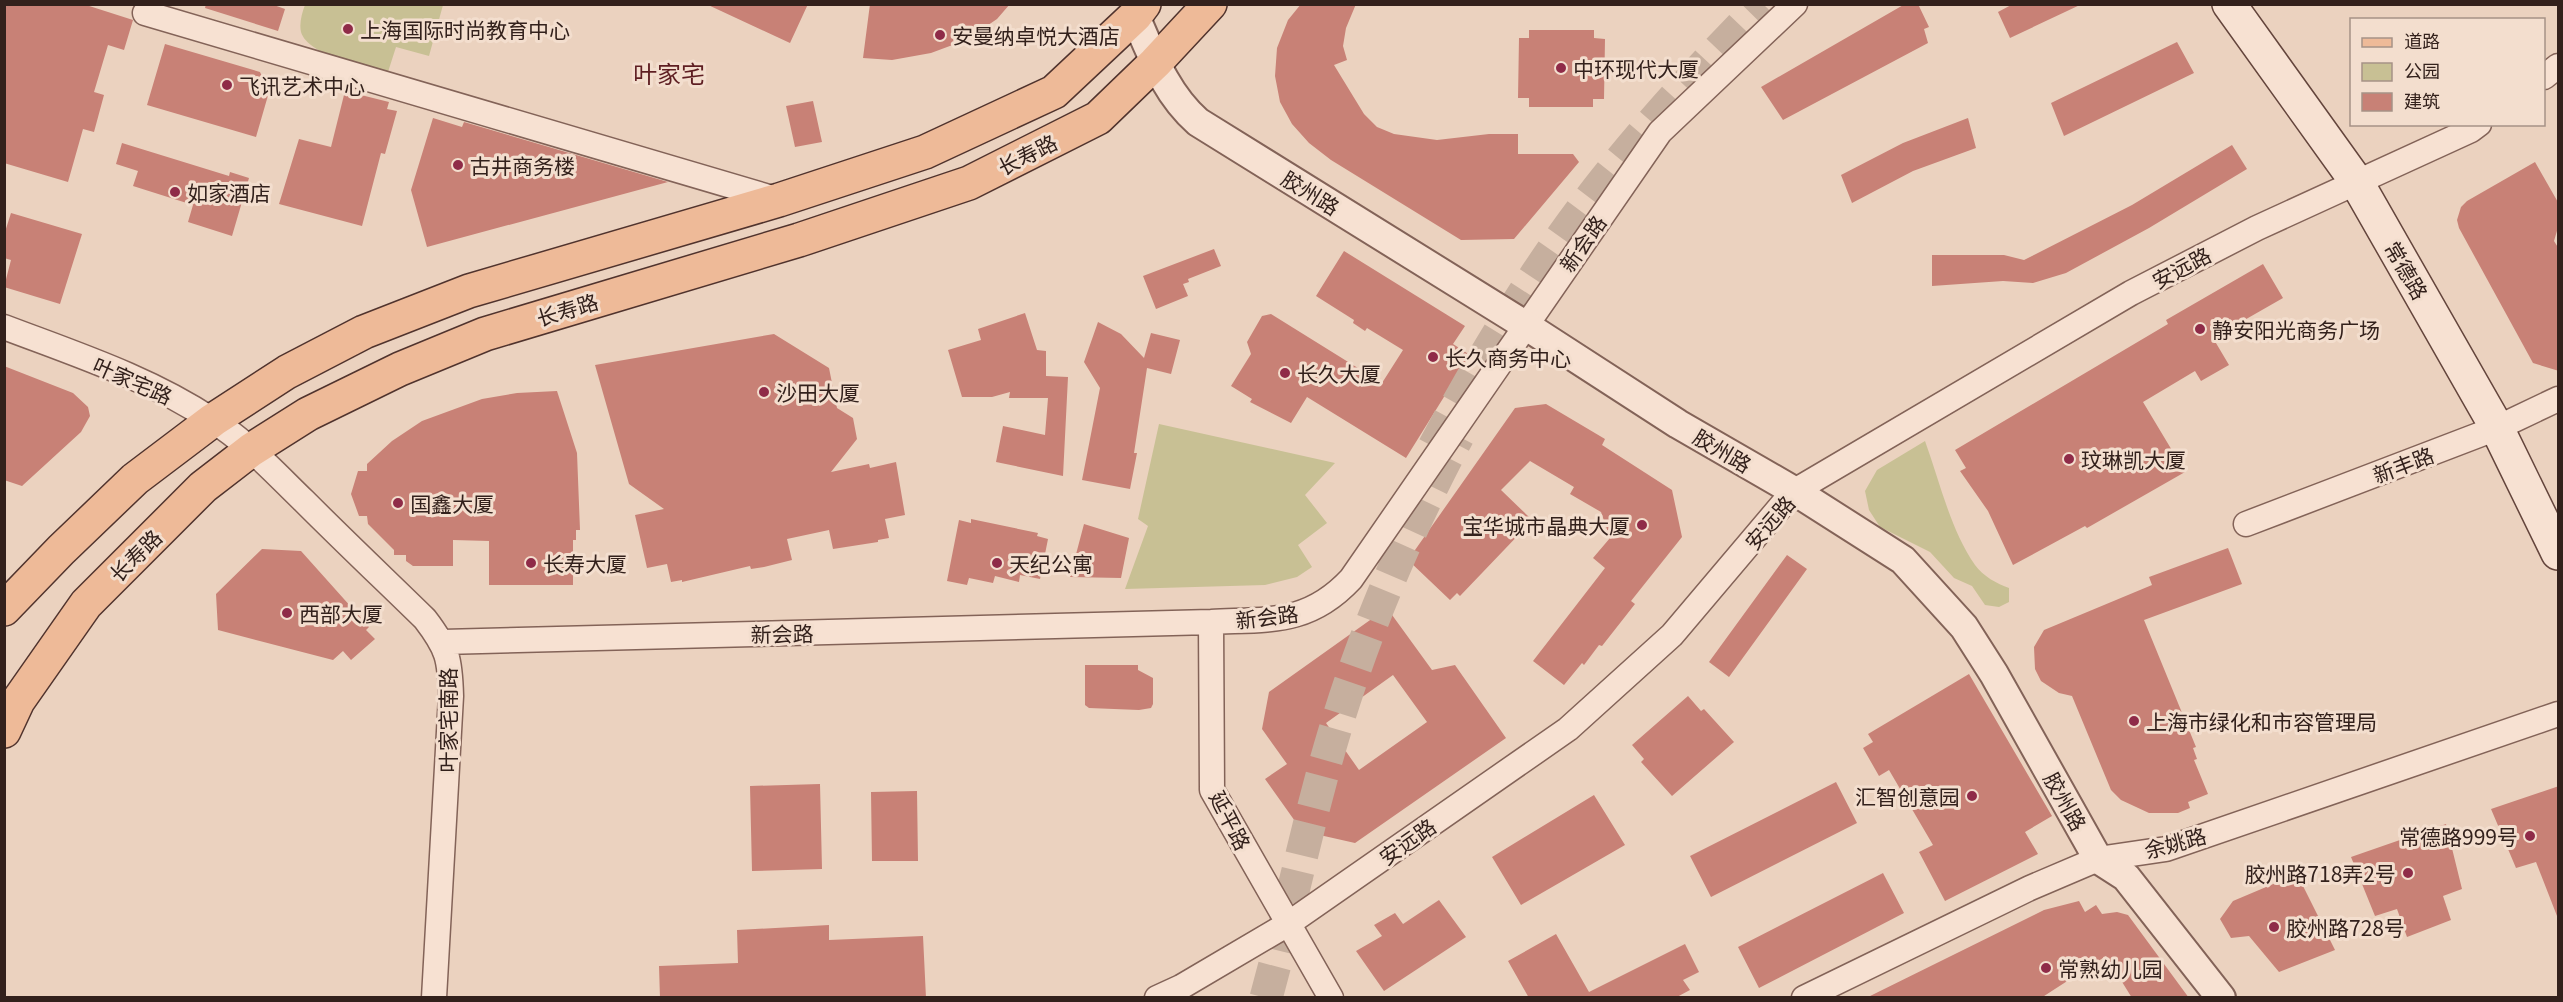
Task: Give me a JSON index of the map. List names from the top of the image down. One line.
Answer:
{"streets":{"main road":["长寿路","常德路"],"street":["胶州路","新会路","安远路","叶家宅路","新丰路","叶家宅南路","延平路","余姚路"]},"crossings":[["长寿路","胶州路"],["长寿路","叶家宅路"],["长寿路","叶家宅南路"],["胶州路","新会路"],["胶州路","安远路"],["胶州路","余姚路"],["新会路","叶家宅南路"],["新会路","延平路"],["安远路","常德路"],["安远路","延平路"],["常德路","新丰路"],["叶家宅路","叶家宅南路"]],"districts":["叶家宅"],"places":["上海国际时尚教育中心","安曼纳卓悦大酒店","中环现代大厦","飞讯艺术中心","古井商务楼","如家酒店","静安阳光商务广场","长久商务中心","长久大厦","沙田大厦","玟琳凯大厦","国鑫大厦","宝华城市晶典大厦","长寿大厦","天纪公寓","西部大厦","上海市绿化和市容管理局","汇智创意园","常德路999号","胶州路718弄2号","胶州路728号","常熟幼儿园"],"legend":["道路","公园","建筑"]}
